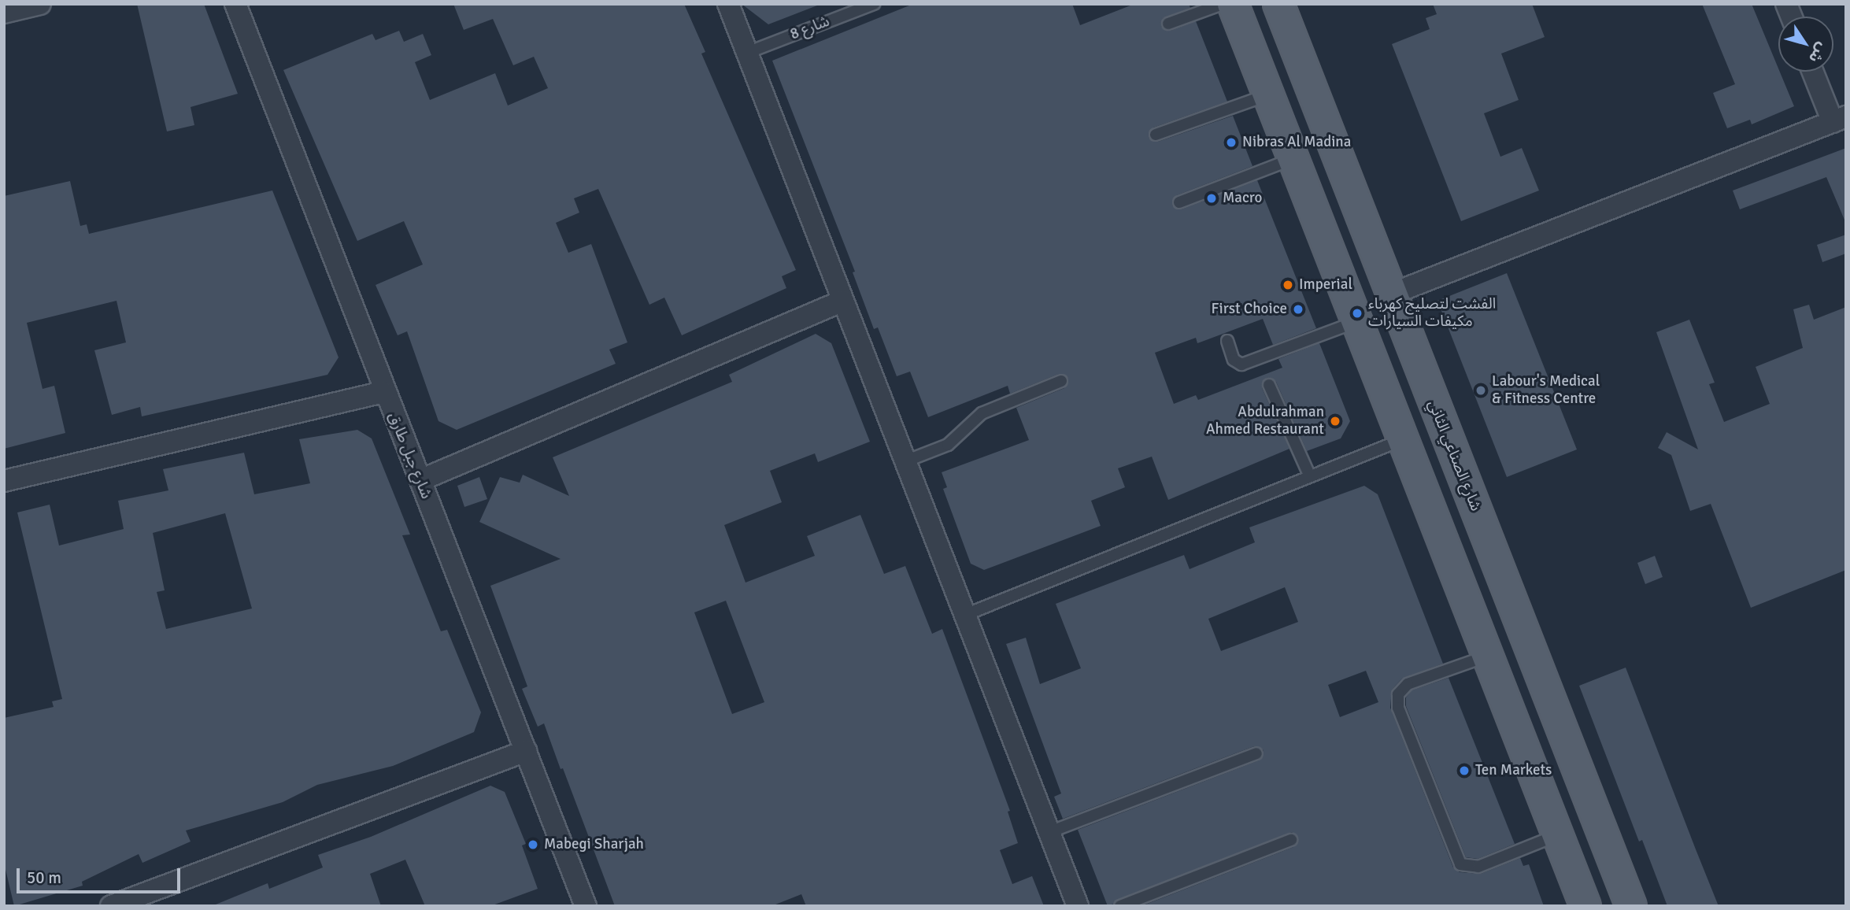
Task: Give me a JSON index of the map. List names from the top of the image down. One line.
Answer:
{"streets":{"main road":["شارع الصناعي الثاني"],"street":["شارع جبل طارق"],"lane":["شارع 8"]},"places":["Nibras Al Madina","Macro","Imperial","First Choice","الفشت لتصلیح کھرباء مکیفات السیارات","Labour's Medical & Fitness Centre","Abdulrahman Ahmed Restaurant","Ten Markets","Mabegi Sharjah"],"scale_bar":"50 m","north":"bottom right"}
